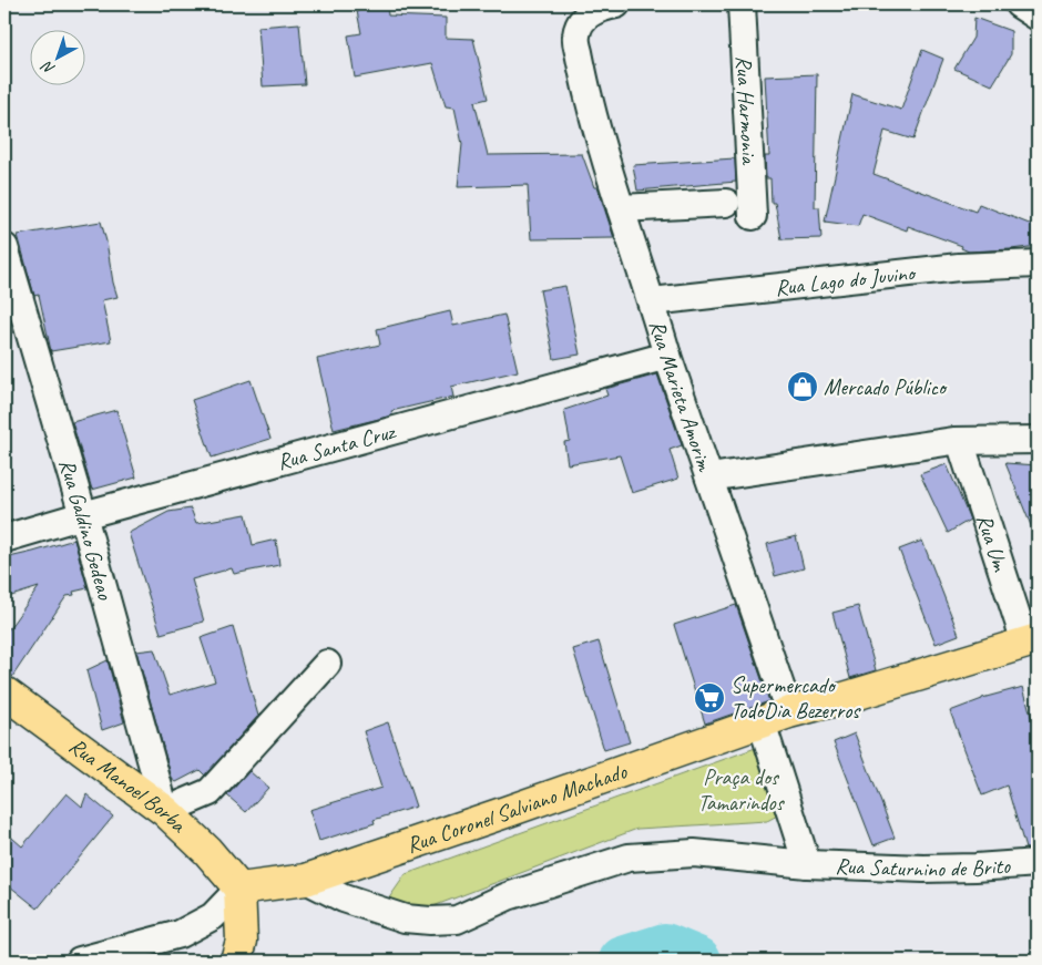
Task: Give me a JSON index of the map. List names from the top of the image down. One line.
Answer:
{"streets":{"main road":["Rua Manoel Borba","Rua Coronel Salviano Machado"],"street":["Rua Harmonia","Rua Lago do Juvino","Rua Marieta Amorim","Rua Santa Cruz","Rua Galdino Gedeao","Rua Um","Rua Saturnino de Brito"]},"crossings":[["Rua Lago do Juvino","Rua Marieta Amorim"],["Rua Marieta Amorim","Rua Santa Cruz"],["Rua Marieta Amorim","Rua Coronel Salviano Machado"],["Rua Santa Cruz","Rua Galdino Gedeao"],["Rua Galdino Gedeao","Rua Manoel Borba"],["Rua Um","Rua Coronel Salviano Machado"],["Rua Manoel Borba","Rua Coronel Salviano Machado"]],"parks":["Praça dos Tamarindos"],"places":{"shop":["Mercado Público"],"supermarket":["Supermercado TodoDia Bezerros"]},"north":"bottom left"}
